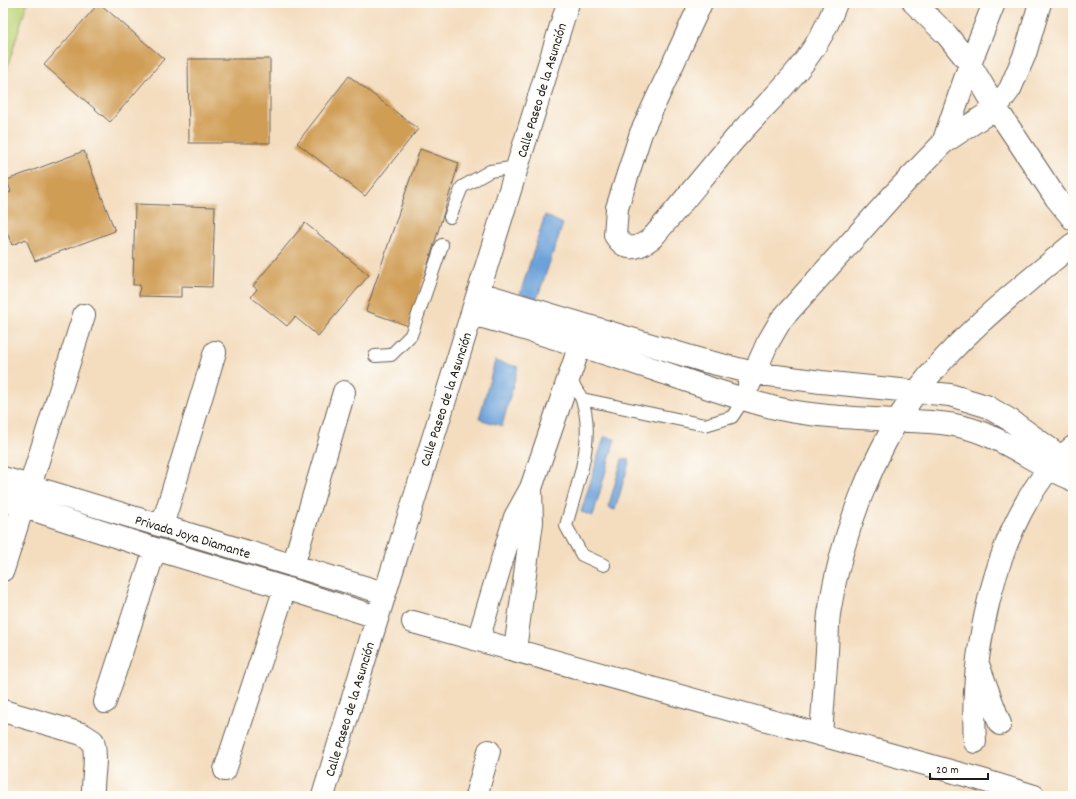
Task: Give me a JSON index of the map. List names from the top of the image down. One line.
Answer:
{"streets":{"street":["Calle Paseo de la Asunción","Privada Joya Diamante"]},"crossings":[["Calle Paseo de la Asunción","Privada Joya Diamante"]],"scale_bar":"20 m"}
